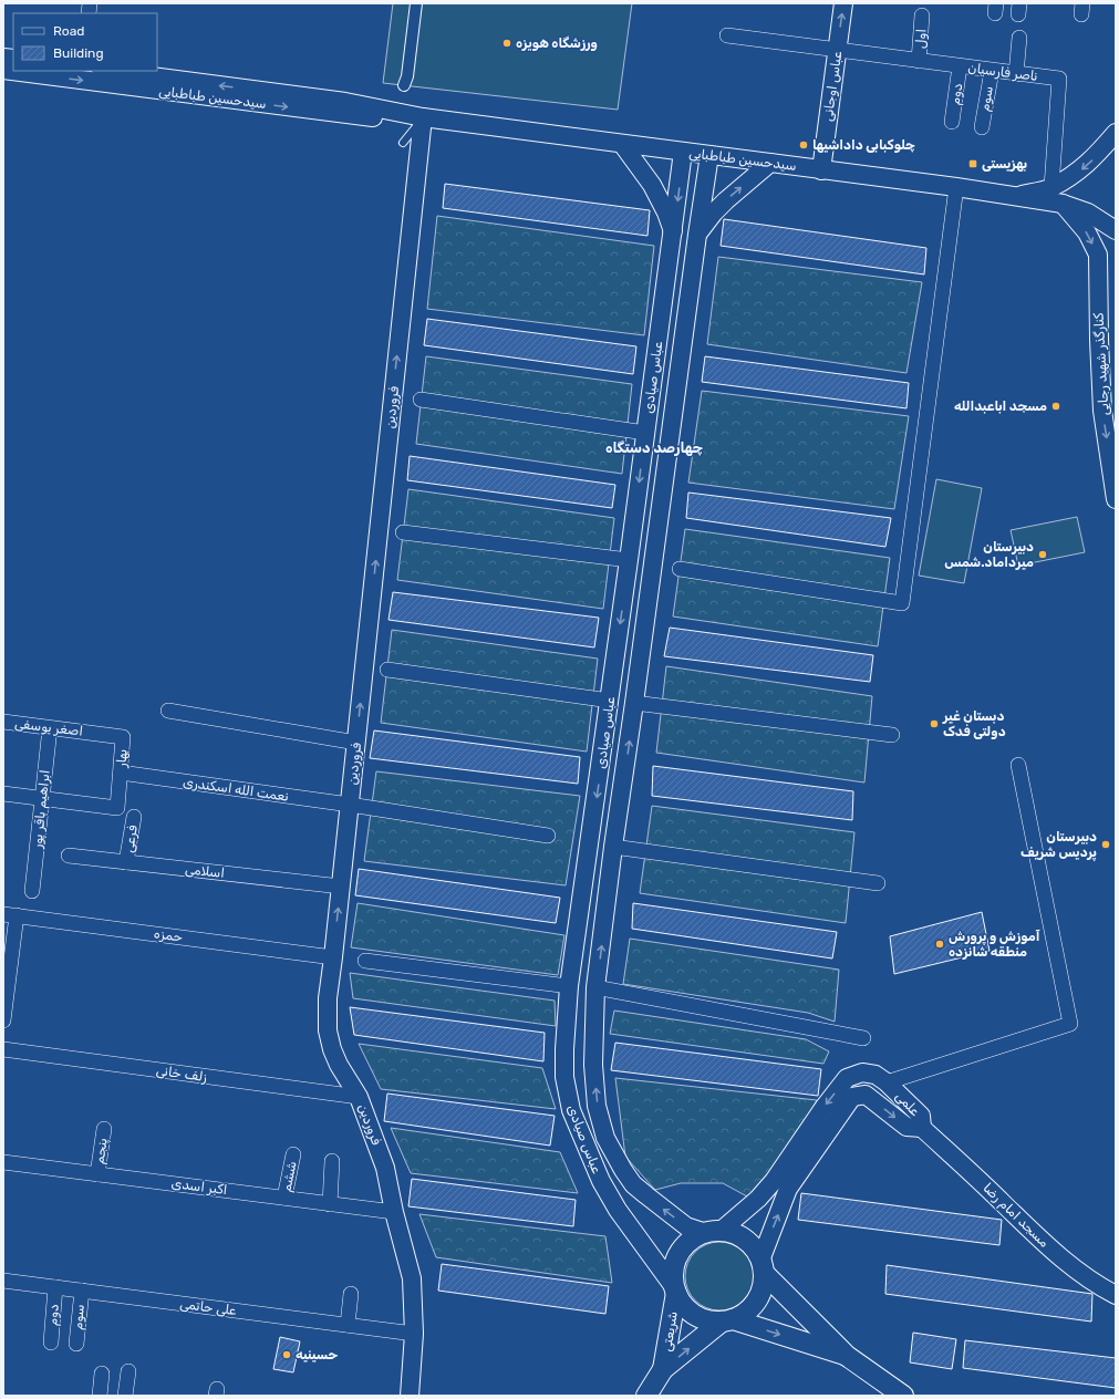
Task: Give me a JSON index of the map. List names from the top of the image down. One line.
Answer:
{"streets":{"main road":["شریعتی"],"street":["اول","ناصر فارسیان","عباس اوجانی","دوم","سیدحسین طباطبایی","سوم","کنارگذر شهید رجایی","عباس صیادی","فروردین","اصغر یوسفی","بهار","نعمت الله اسکندری","ابراهیم باقر پور","فرعی","اسلامی","حمزه","زلف خانی","علمی","پنجم","ششم","اکبر اسدی","مسجد امام رضا","علی حاتمی"]},"crossings":[["اول","ناصر فارسیان"],["ناصر فارسیان","عباس اوجانی"],["ناصر فارسیان","دوم"],["ناصر فارسیان","سوم"],["عباس اوجانی","سیدحسین طباطبایی"],["دوم","علی حاتمی"],["سیدحسین طباطبایی","کنارگذر شهید رجایی"],["سیدحسین طباطبایی","عباس صیادی"],["سیدحسین طباطبایی","فروردین"],["سوم","علی حاتمی"],["عباس صیادی","شریعتی"],["فروردین","نعمت الله اسکندری"],["فروردین","اسلامی"],["فروردین","حمزه"],["فروردین","زلف خانی"],["فروردین","اکبر اسدی"],["فروردین","علی حاتمی"],["اصغر یوسفی","بهار"],["اصغر یوسفی","ابراهیم باقر پور"],["بهار","نعمت الله اسکندری"],["بهار","ابراهیم باقر پور"],["فرعی","اسلامی"],["علمی","مسجد امام رضا"],["پنجم","اکبر اسدی"],["ششم","اکبر اسدی"]],"one_way":["کنارگذر شهید رجایی","فروردین","شریعتی"],"districts":["چهارصد دستگاه"],"places":{"other":["ورزشگاه هویزه","چلوکبابی داداشیها","مسجد اباعبدالله","دبیرستان میرداماد.شمس","دبستان غیر دولتی فدک","دبیرستان پردیس شریف","آموزش و پرورش منطقه شانزده","حسینیه"],"transit":["بهزیستی"]},"legend":["Road","Building"]}
